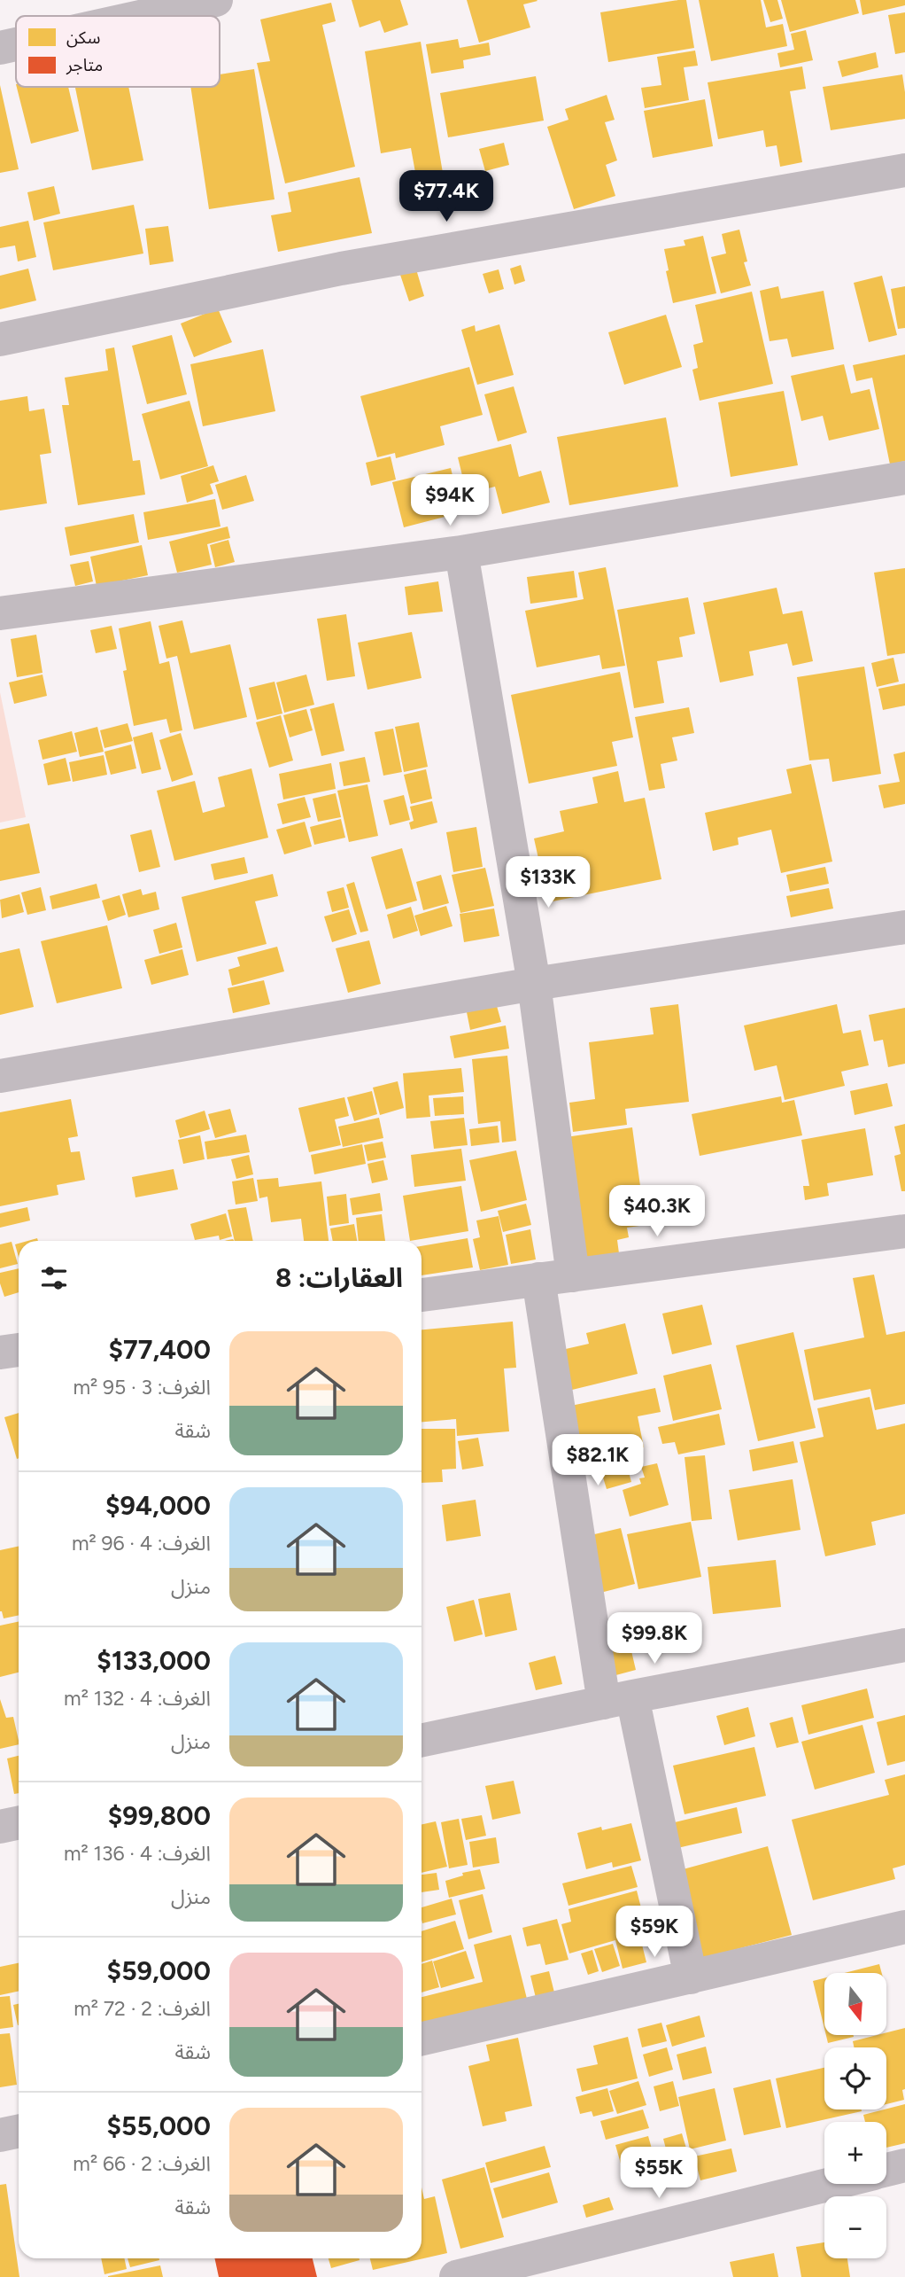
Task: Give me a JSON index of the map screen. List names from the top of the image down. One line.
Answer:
{"legend":["سكن","متاجر"],"north":"bottom","page":{"price":["$77.4K","$94K","$133K","$40.3K","$82.1K","$99.8K","$59K","$55K"],"heading":"العقارات: 8","list":[{"name":"$77,400","note":"الغرف: 3 · 95 m² · شقة"},{"name":"$94,000","note":"الغرف: 4 · 96 m² · منزل"},{"name":"$133,000","note":"الغرف: 4 · 132 m² · منزل"},{"name":"$99,800","note":"الغرف: 4 · 136 m² · منزل"},{"name":"$59,000","note":"الغرف: 2 · 72 m² · شقة"},{"name":"$55,000","note":"الغرف: 2 · 66 m² · شقة"}],"map_buttons":["+","−"]}}
